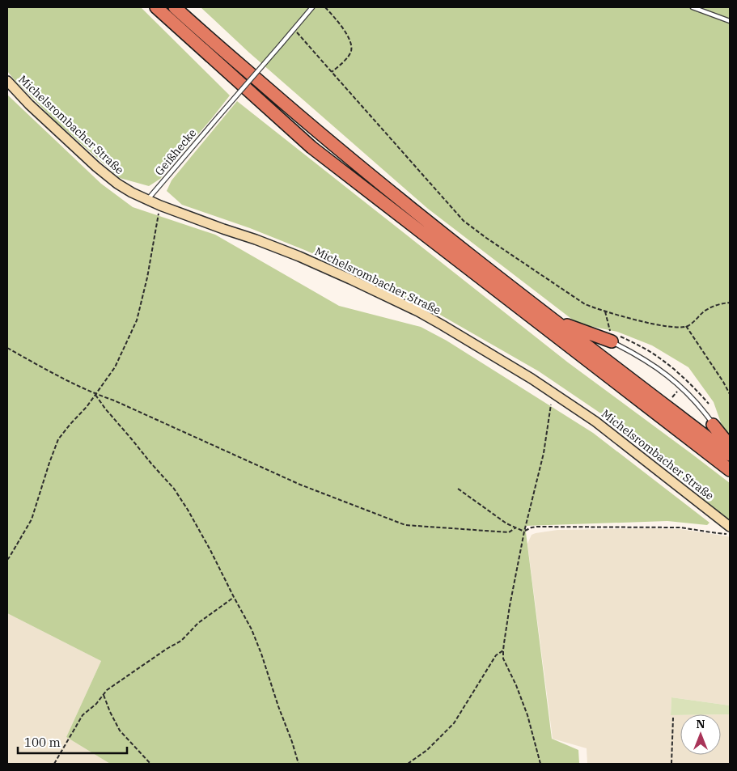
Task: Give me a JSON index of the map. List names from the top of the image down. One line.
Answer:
{"streets":{"main road":["Michelsrombacher Straße"],"lane":["Geißhecke"]},"crossings":[["Michelsrombacher Straße","Geißhecke"]],"scale_bar":"100 m","north":"top"}
